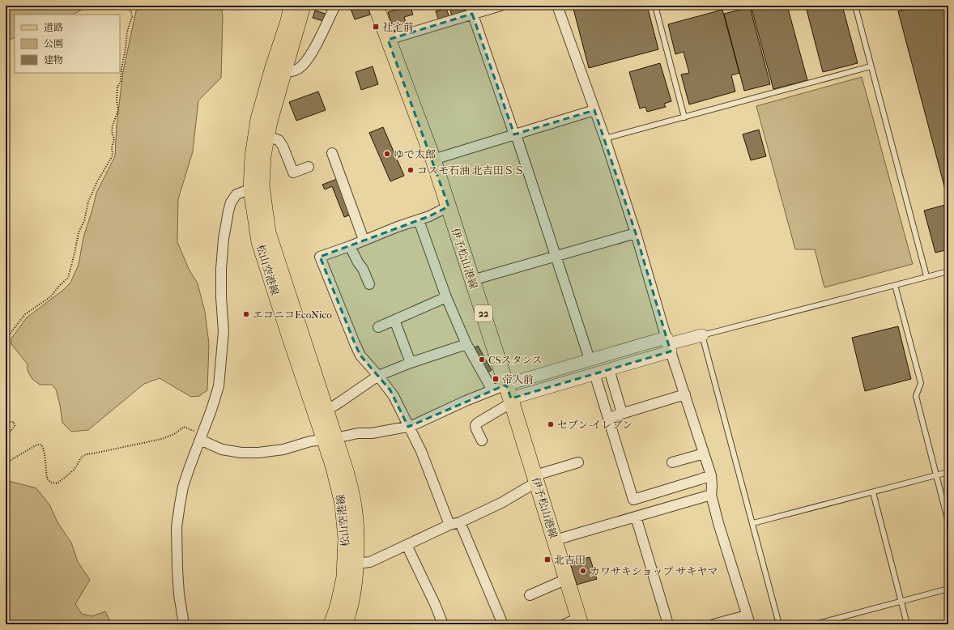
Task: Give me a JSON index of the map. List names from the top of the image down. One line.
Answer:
{"streets":{"main road":["伊予松山港線","松山空港線","22"]},"places":{"transit":["社宅前","帝人前","北吉田"],"other":["ゆで太郎","コスモ石油 北吉田ＳＳ","エコニコEcoNico","CSスタンス","セブン-イレブン","カワサキショップ サキヤマ"]},"legend":["道路","公園","建物"]}
